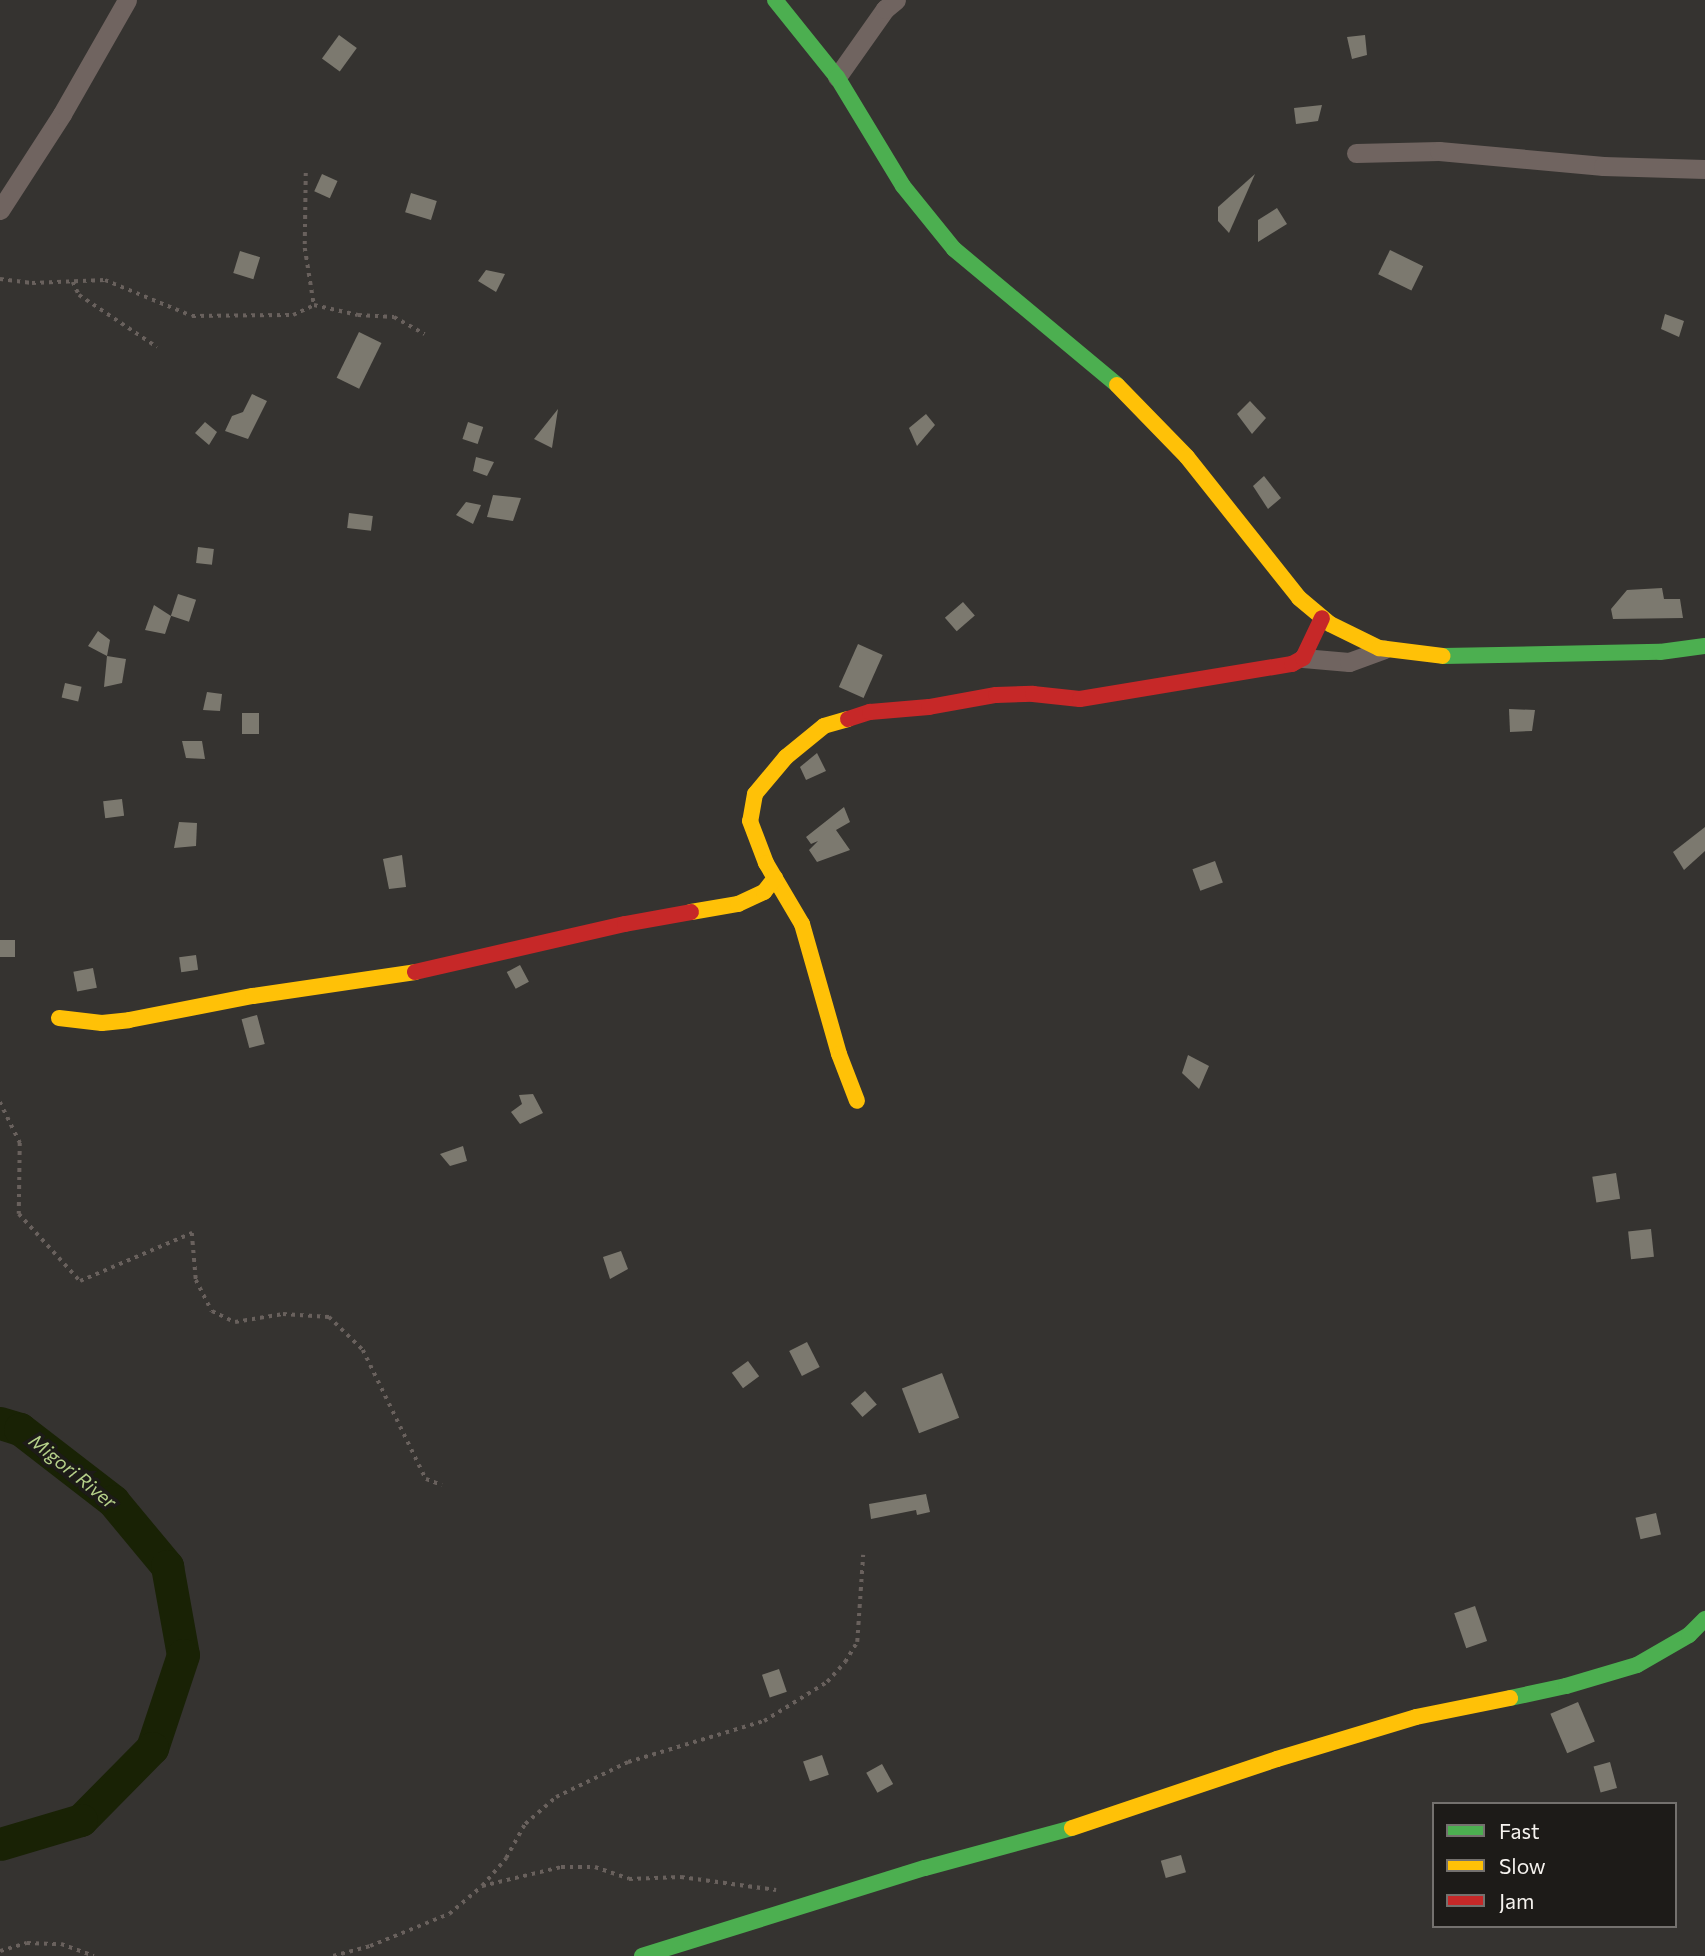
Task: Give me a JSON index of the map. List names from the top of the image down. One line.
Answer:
{"water":["Migori River"],"legend":["Fast","Slow","Jam"]}
